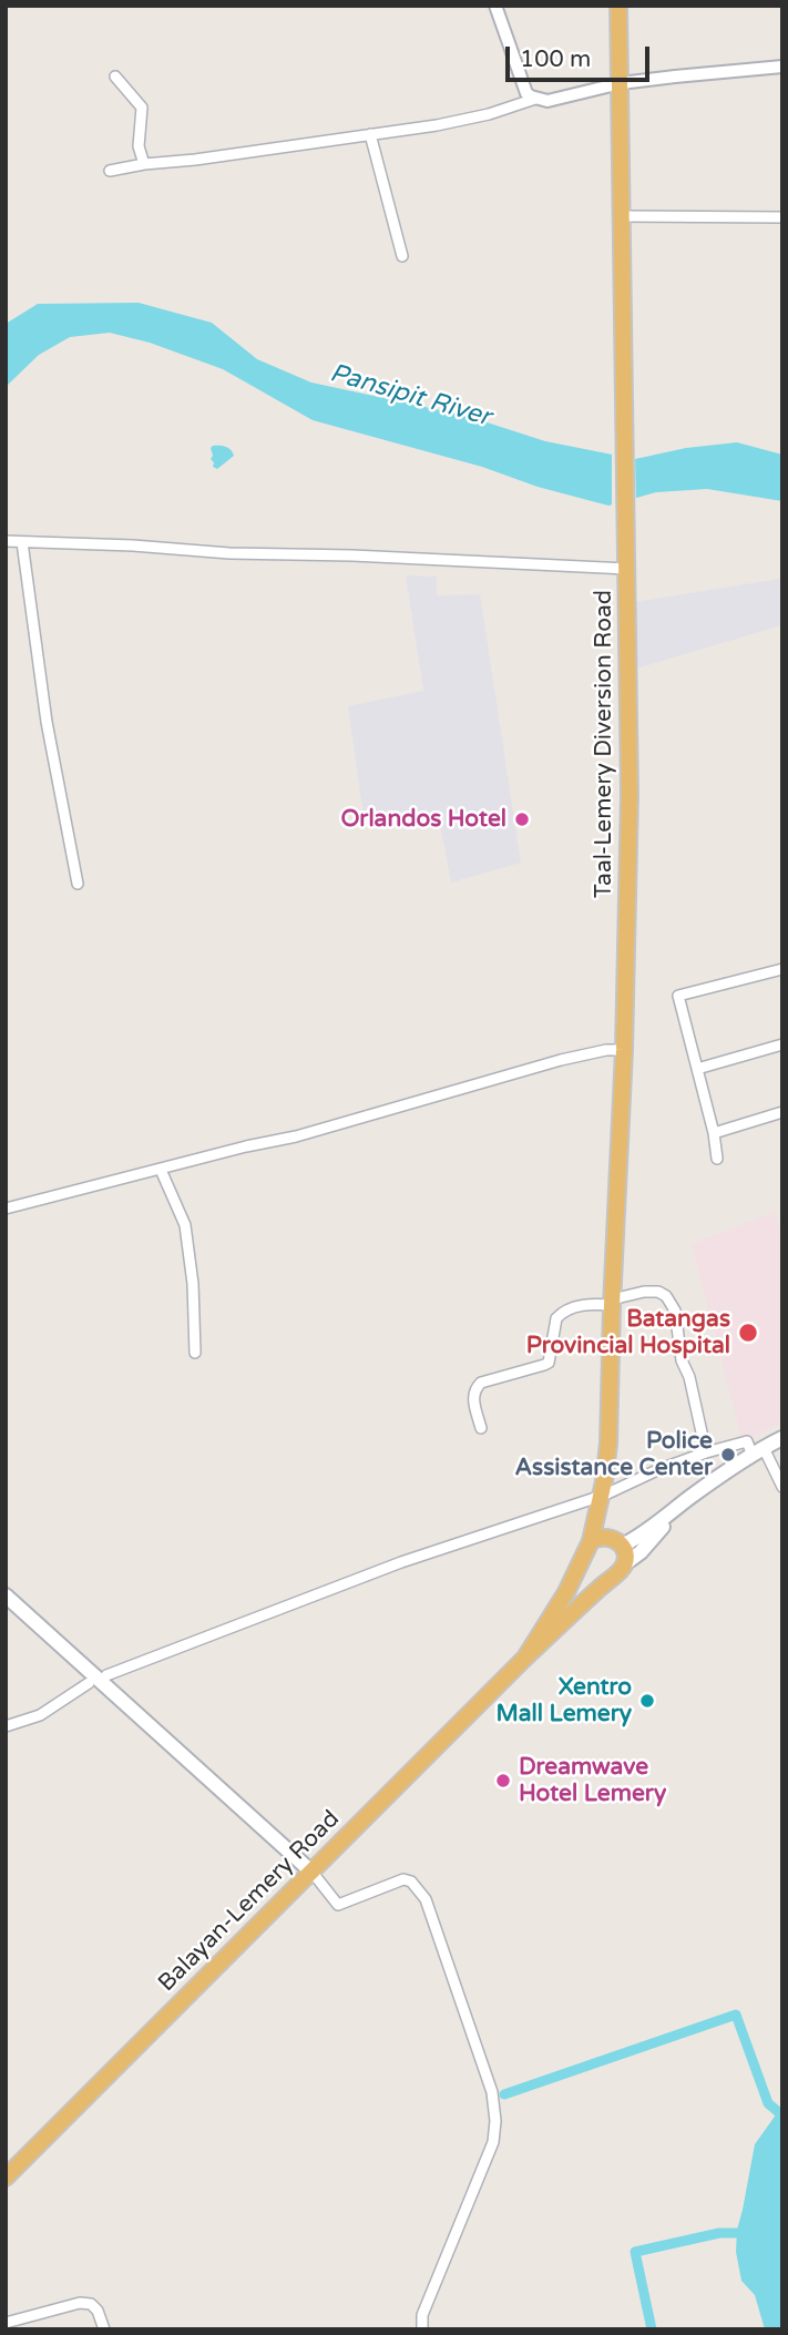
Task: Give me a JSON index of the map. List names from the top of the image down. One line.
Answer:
{"streets":{"main road":["Taal-Lemery Diversion Road","Balayan-Lemery Road"]},"crossings":[["Taal-Lemery Diversion Road","Balayan-Lemery Road"]],"water":["Pansipit River"],"places":["Orlandos Hotel","Batangas Provincial Hospital","Police Assistance Center","Xentro Mall Lemery","Dreamwave Hotel Lemery"],"scale_bar":"100 m"}
